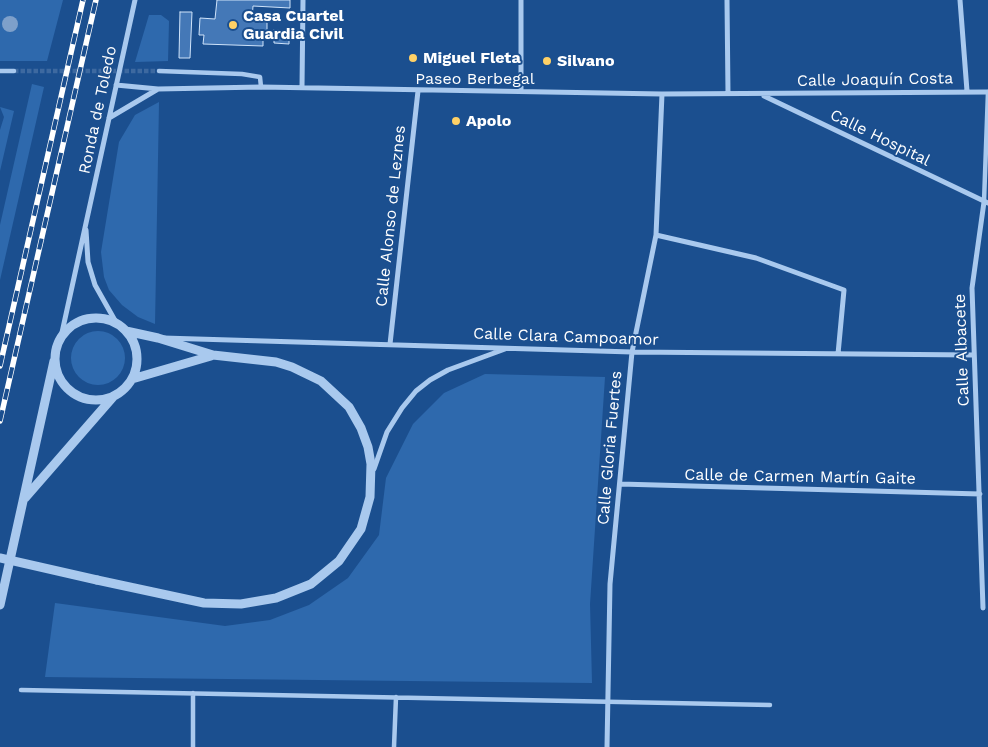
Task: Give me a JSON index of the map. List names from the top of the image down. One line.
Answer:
{"streets":{"street":["Paseo Berbegal","Calle Joaquín Costa","Ronda de Toledo","Calle Hospital","Calle Alonso de Leznes","Calle Clara Campoamor","Calle Albacete","Calle Gloria Fuertes","Calle de Carmen Martín Gaite"]},"crossings":[["Paseo Berbegal","Calle Joaquín Costa"],["Paseo Berbegal","Ronda de Toledo"],["Paseo Berbegal","Calle Hospital"],["Paseo Berbegal","Calle Alonso de Leznes"],["Paseo Berbegal","Calle Gloria Fuertes"],["Calle Joaquín Costa","Calle Hospital"],["Calle Joaquín Costa","Calle Albacete"],["Calle Hospital","Calle Albacete"],["Calle Alonso de Leznes","Calle Clara Campoamor"],["Calle Clara Campoamor","Calle Albacete"],["Calle Clara Campoamor","Calle Gloria Fuertes"],["Calle Albacete","Calle de Carmen Martín Gaite"],["Calle Gloria Fuertes","Calle de Carmen Martín Gaite"]],"places":["Casa Cuartel Guardia Civil","Miguel Fleta","Silvano","Apolo"]}
